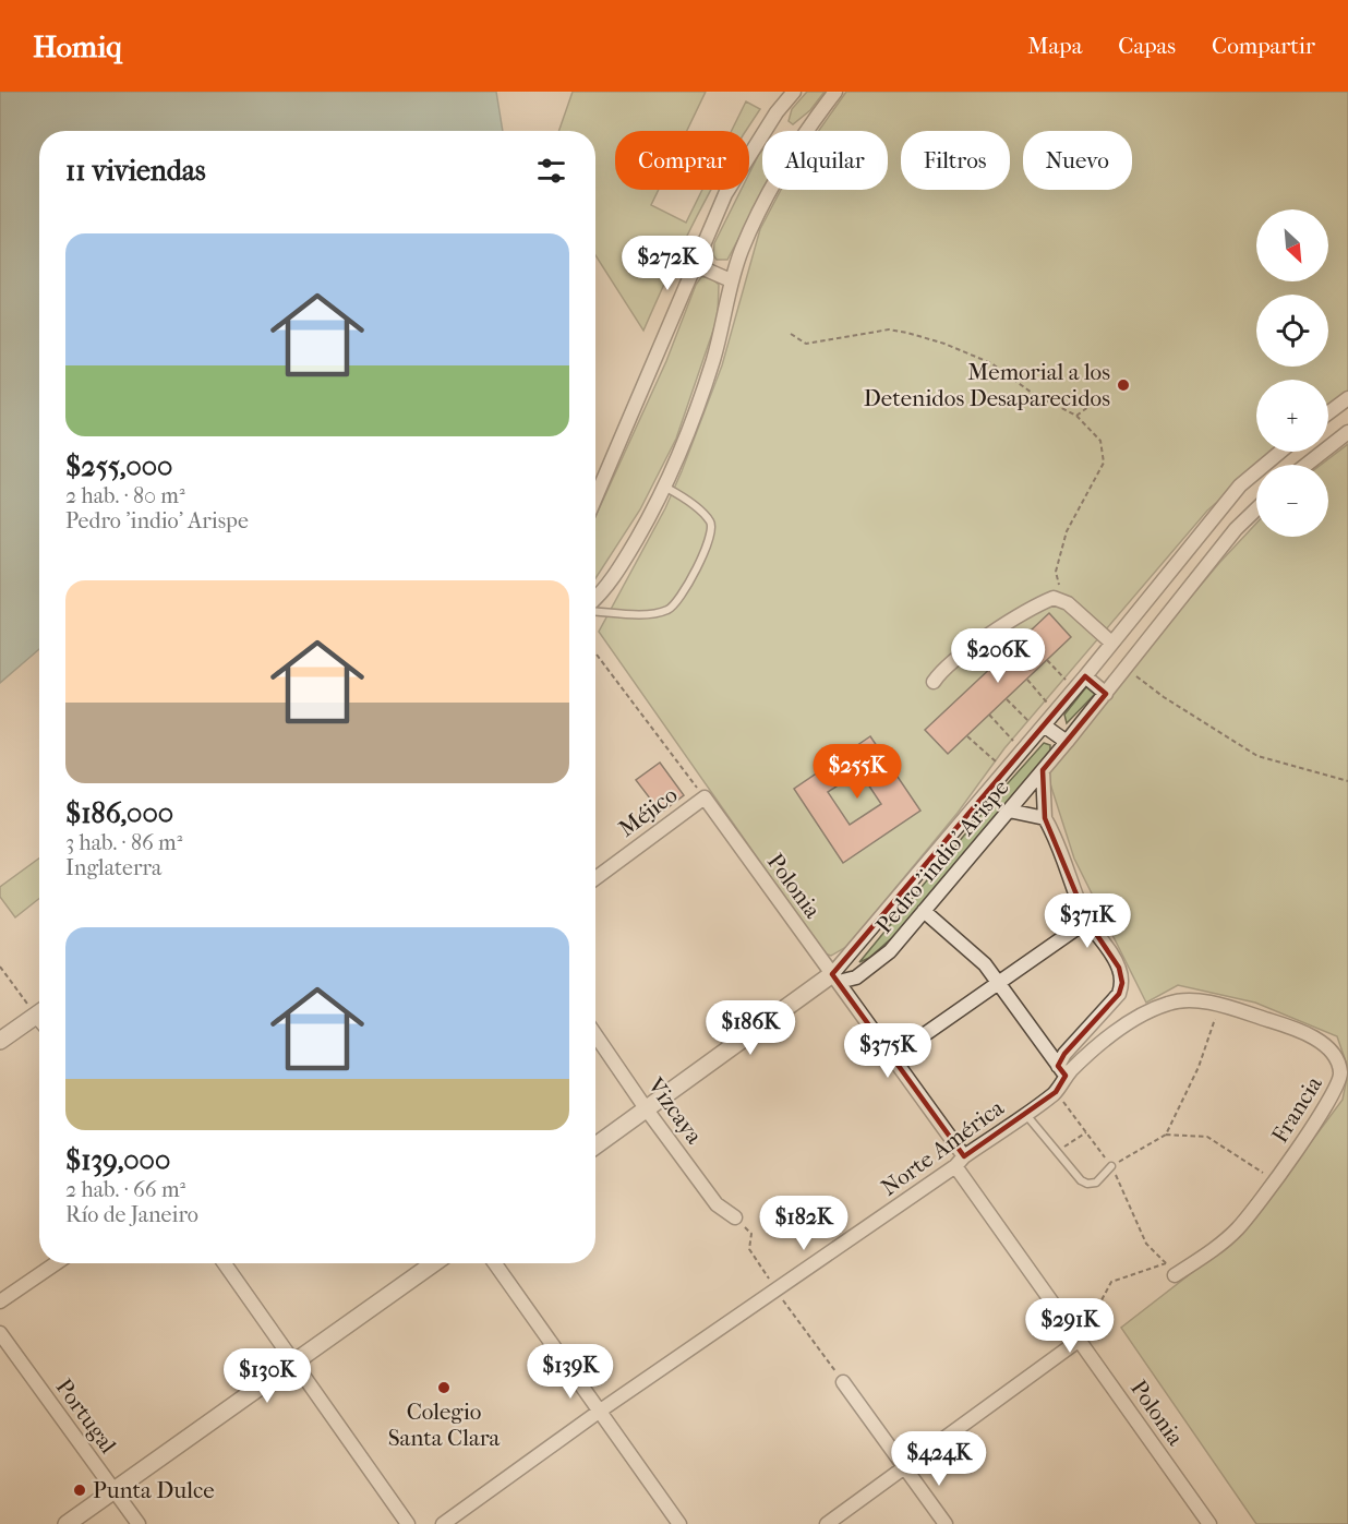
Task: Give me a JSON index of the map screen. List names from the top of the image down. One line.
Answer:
{"streets":{"street":["Méjico","Pedro 'indio' Arispe","Polonia","Francia","Vizcaya","Norte América","Portugal"]},"crossings":[["Méjico","Polonia"],["Pedro 'indio' Arispe","Polonia"],["Polonia","Norte América"],["Francia","Norte América"]],"places":["Memorial a los Detenidos Desaparecidos","Colegio Santa Clara","Punta Dulce"],"north":"bottom right","page":{"header":"Homiq","nav":["Mapa","Capas","Compartir"],"chip":["Comprar","Alquilar","Filtros","Nuevo"],"heading":"11 viviendas","map_buttons":["+","−"],"list":[{"name":"$255,000","note":"2 hab. · 80 m² · Pedro 'indio' Arispe"},{"name":"$186,000","note":"3 hab. · 86 m² · Inglaterra"},{"name":"$139,000","note":"2 hab. · 66 m² · Río de Janeiro"}],"price":["$272K","$206K","$255K","$371K","$186K","$375K","$182K","$291K","$139K","$130K","$424K"]}}
